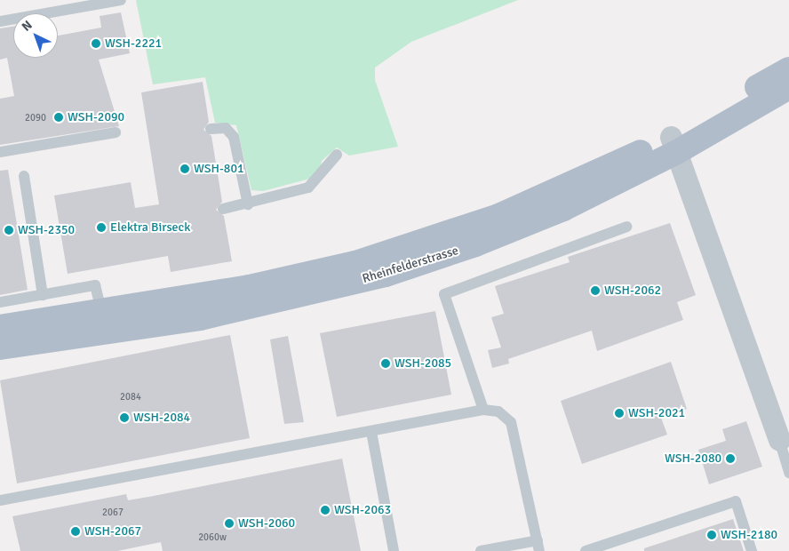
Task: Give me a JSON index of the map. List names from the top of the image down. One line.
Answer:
{"streets":{"main road":["Rheinfelderstrasse"]},"places":["WSH-2221","WSH-2090","WSH-801","Elektra Birseck","WSH-2350","WSH-2062","WSH-2085","WSH-2021","WSH-2084","WSH-2080","WSH-2063","WSH-2060","WSH-2067","WSH-2180"],"house_numbers":["2090","2084","2067","2060w"],"north":"top left"}
